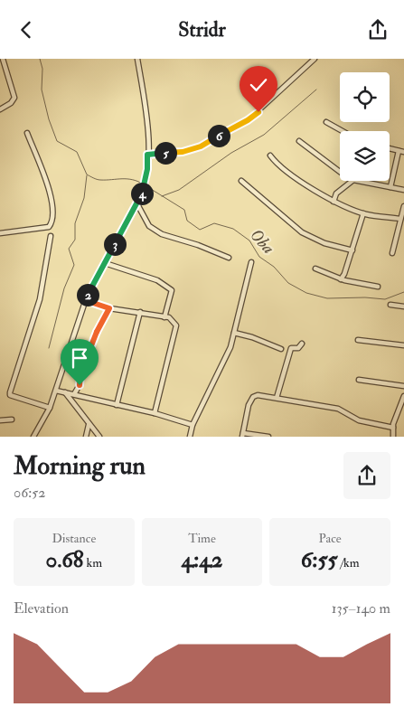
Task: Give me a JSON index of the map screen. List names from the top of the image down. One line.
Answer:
{"water":["Oba"],"page":{"header":"Stridr","pins":["6","5","4","3","2"],"heading":["Morning run","06:52"],"stats":[["Distance","0.68 km"],["Time","4:42"],["Pace","6:55 /km"]],"chart":["Elevation","135–140 m"]}}
